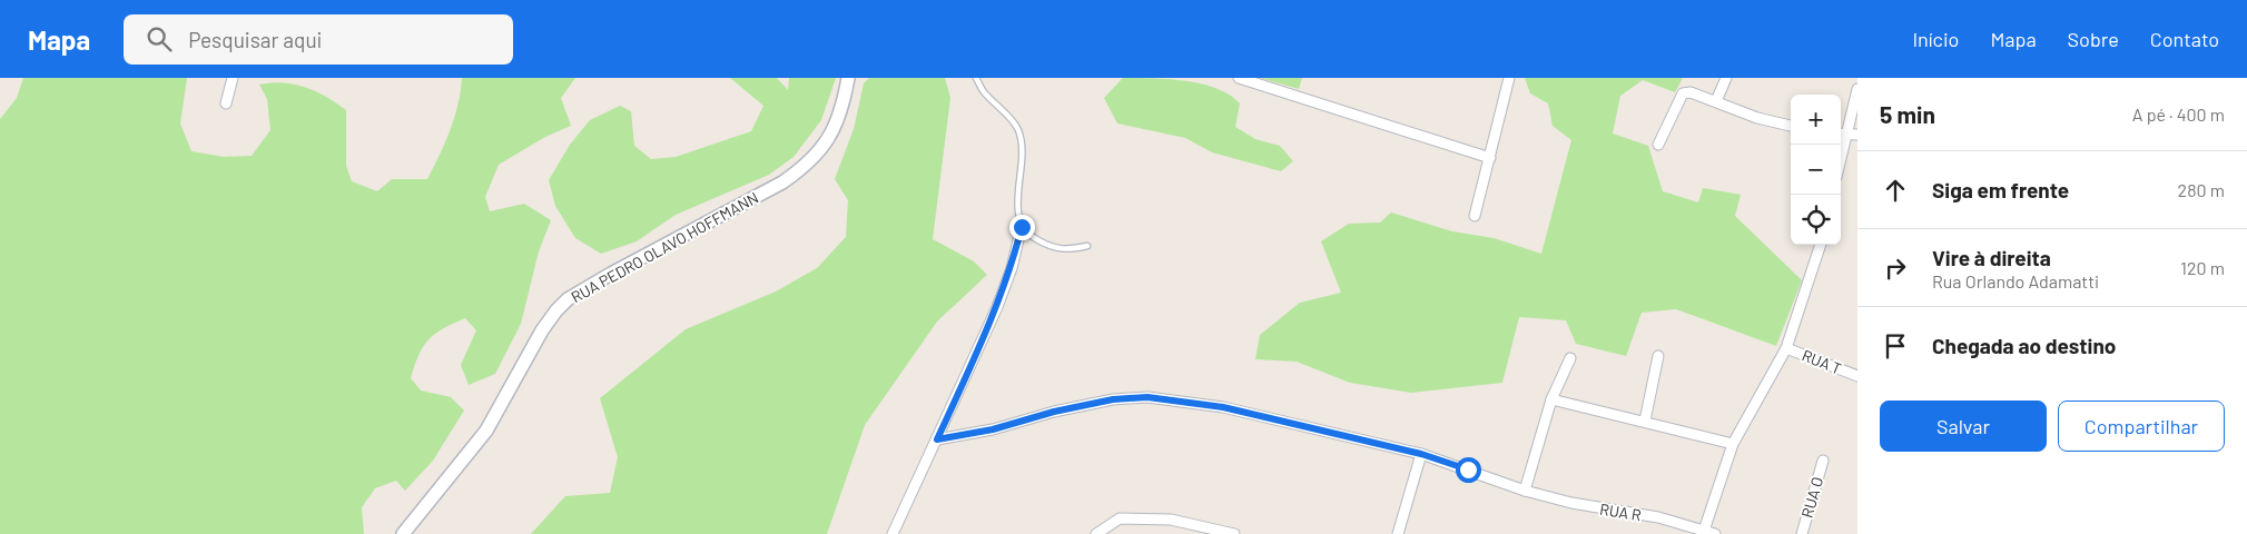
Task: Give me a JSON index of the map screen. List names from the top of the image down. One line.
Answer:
{"streets":{"street":["RUA PEDRO OLAVO HOFFMANN","RUA T","RUA O","RUA R"]},"page":{"header":"Mapa","search":"Pesquisar aqui","nav":["Início","Mapa","Sobre","Contato"],"heading":["5 min","A pé · 400 m"],"map_buttons":["+","−"],"list":[["Siga em frente","280 m"],["Vire à direita","Rua Orlando Adamatti","120 m"],"Chegada ao destino"],"buttons":["Salvar","Compartilhar"]}}
